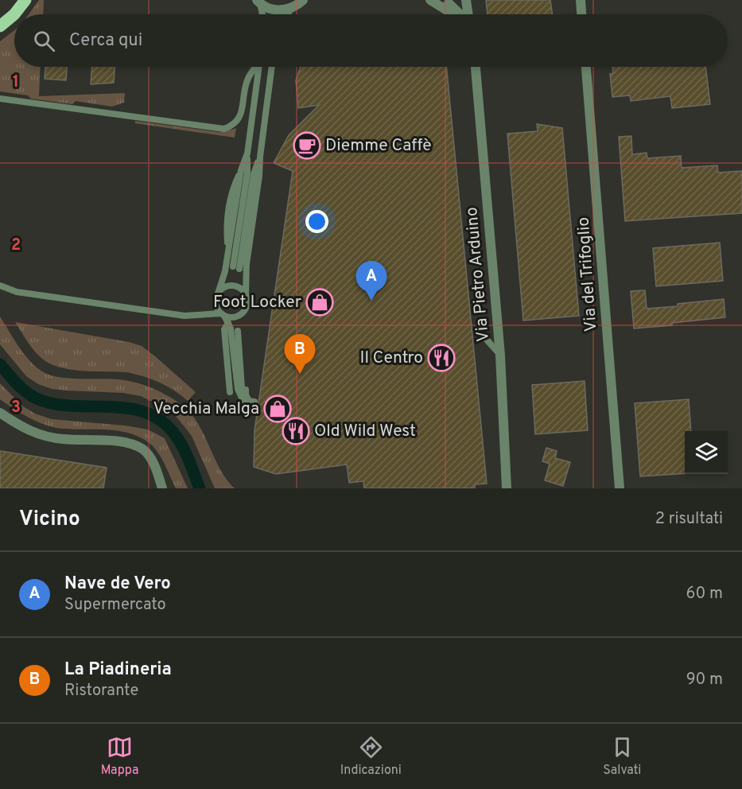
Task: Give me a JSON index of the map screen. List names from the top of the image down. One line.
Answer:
{"streets":{"street":["Via Pietro Arduino","Via del Trifoglio"]},"places":{"cafe":["Diemme Caffè"],"shop":["Foot Locker","Vecchia Malga"],"restaurant":["Il Centro","Old Wild West"]},"page":{"search":"Cerca qui","pins":["A","B"],"heading":["Vicino","2 risultati"],"list":[{"mark":"A","name":"Nave de Vero","note":"Supermercato","value":"60 m"},{"mark":"B","name":"La Piadineria","note":"Ristorante","value":"90 m"}],"nav":["Mappa","Indicazioni","Salvati"]},"grid":{"rows":["1","2","3"]}}
